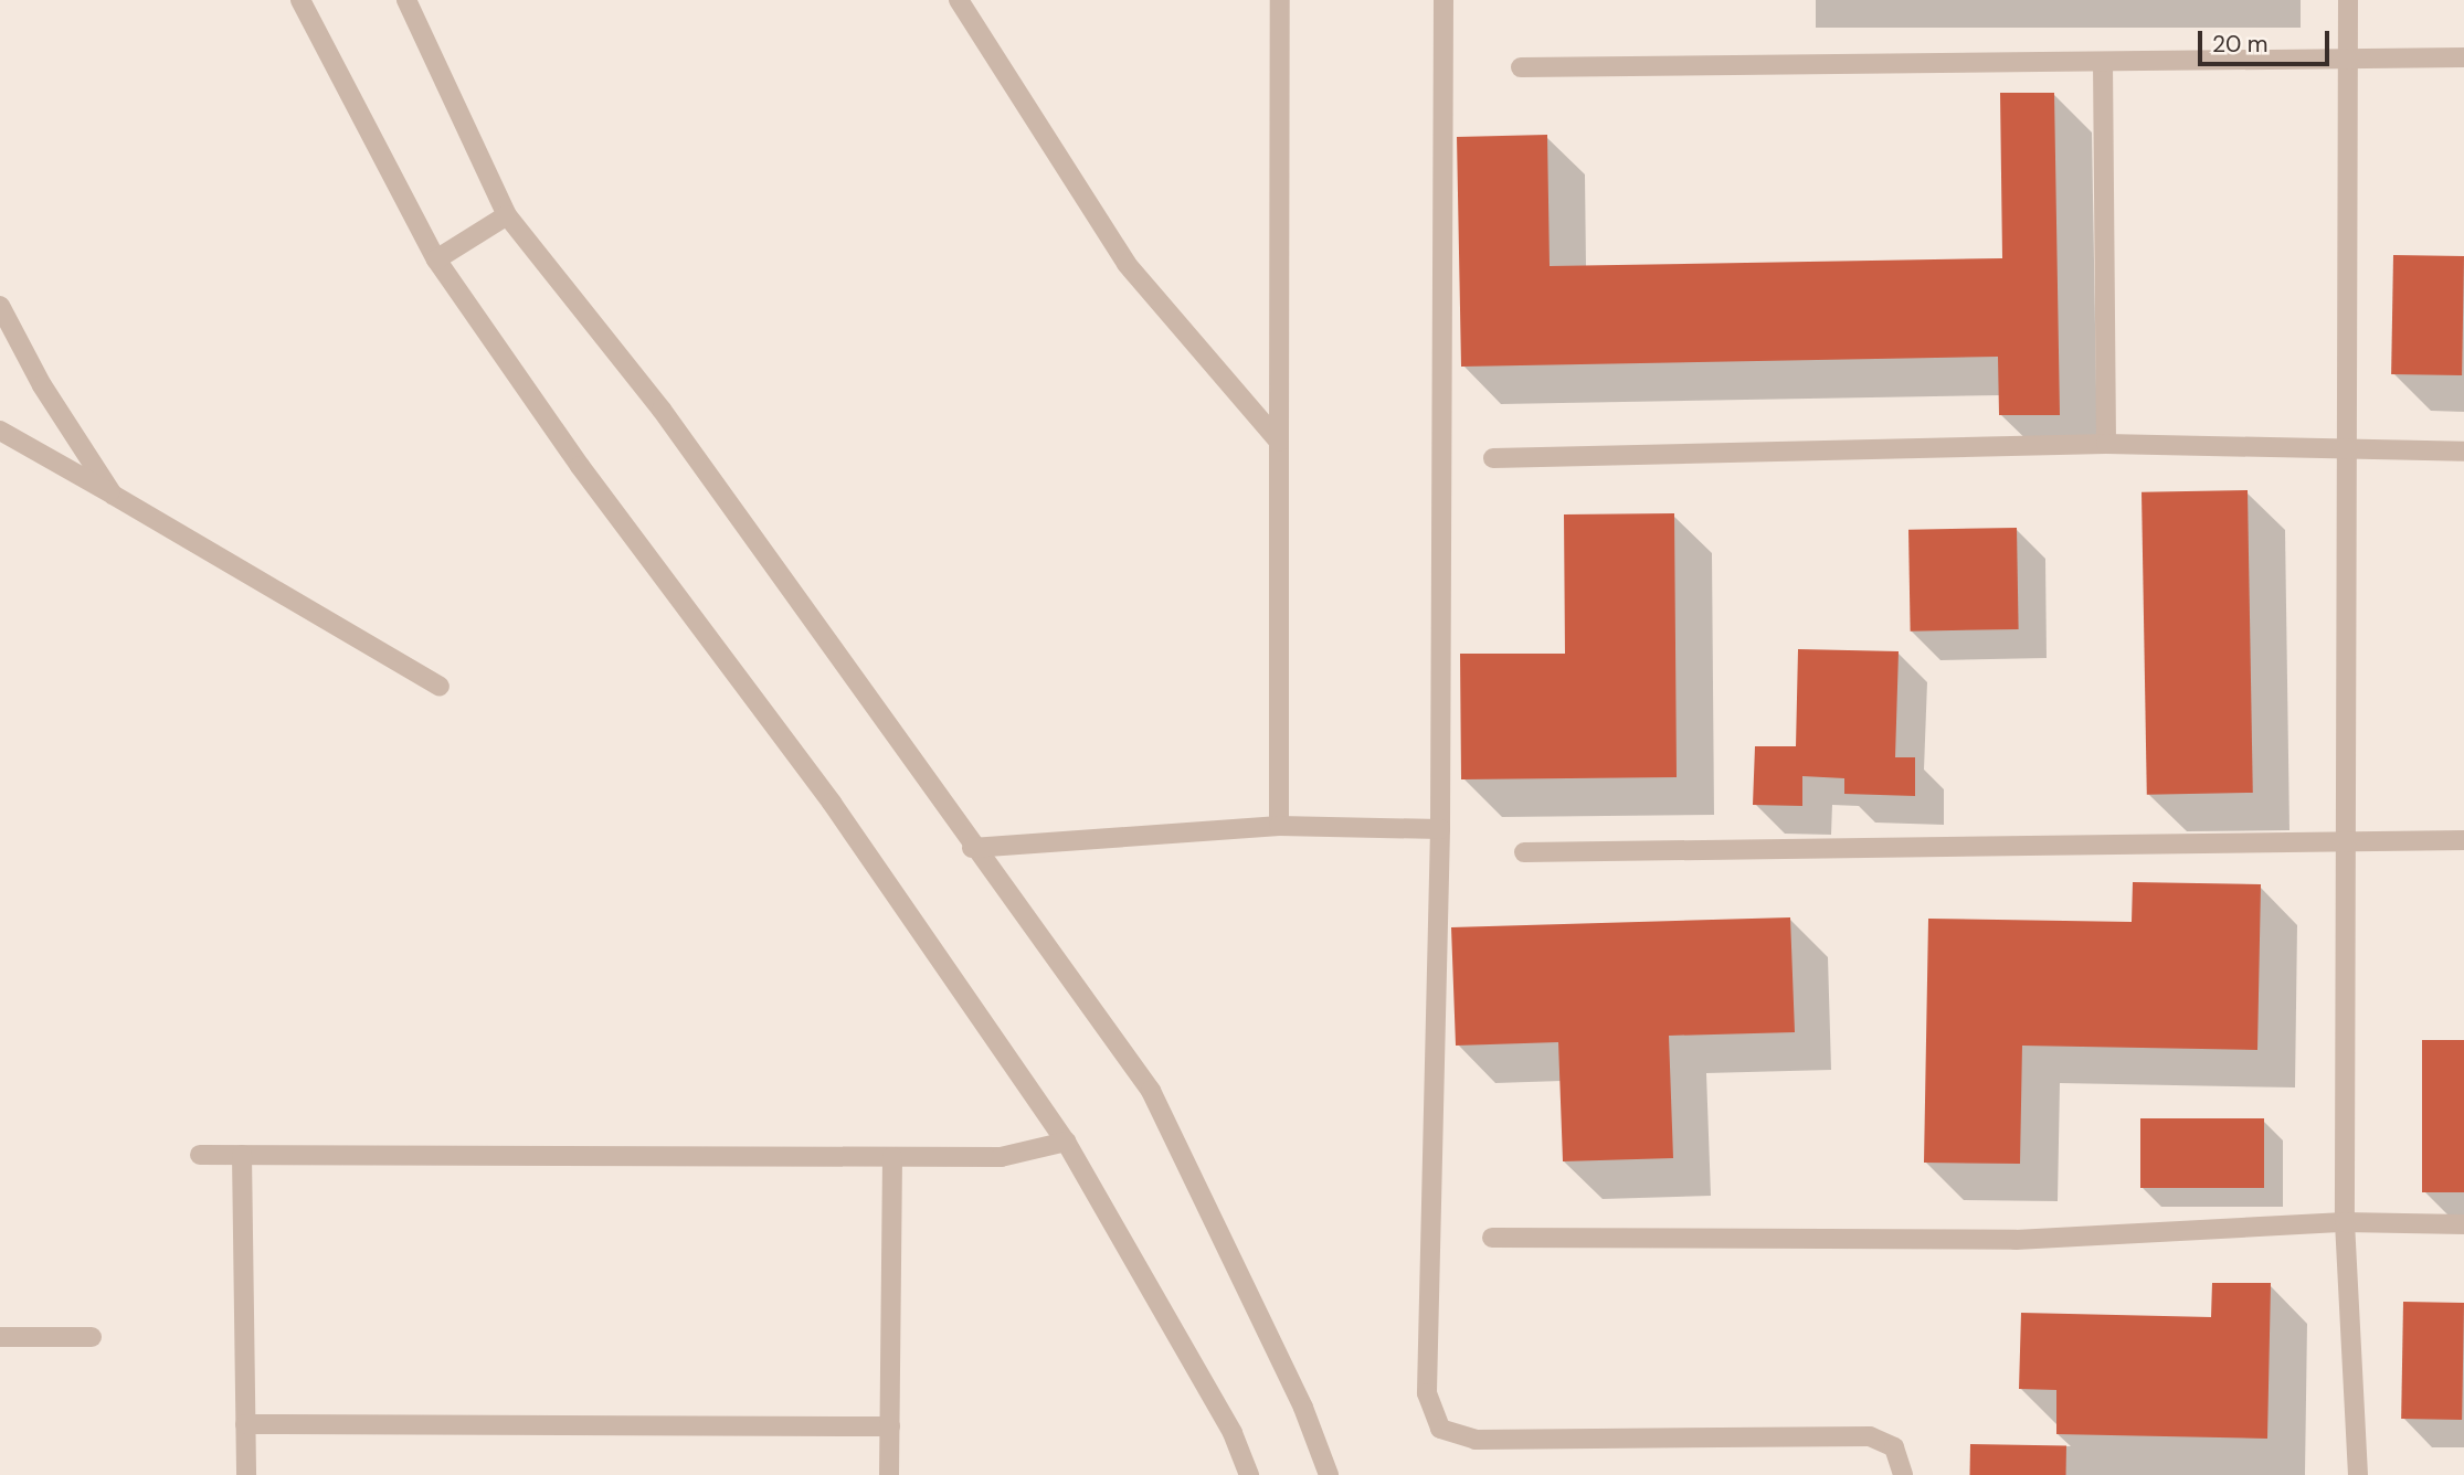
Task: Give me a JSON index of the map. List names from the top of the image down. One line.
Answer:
{"scale_bar":"20 m"}
